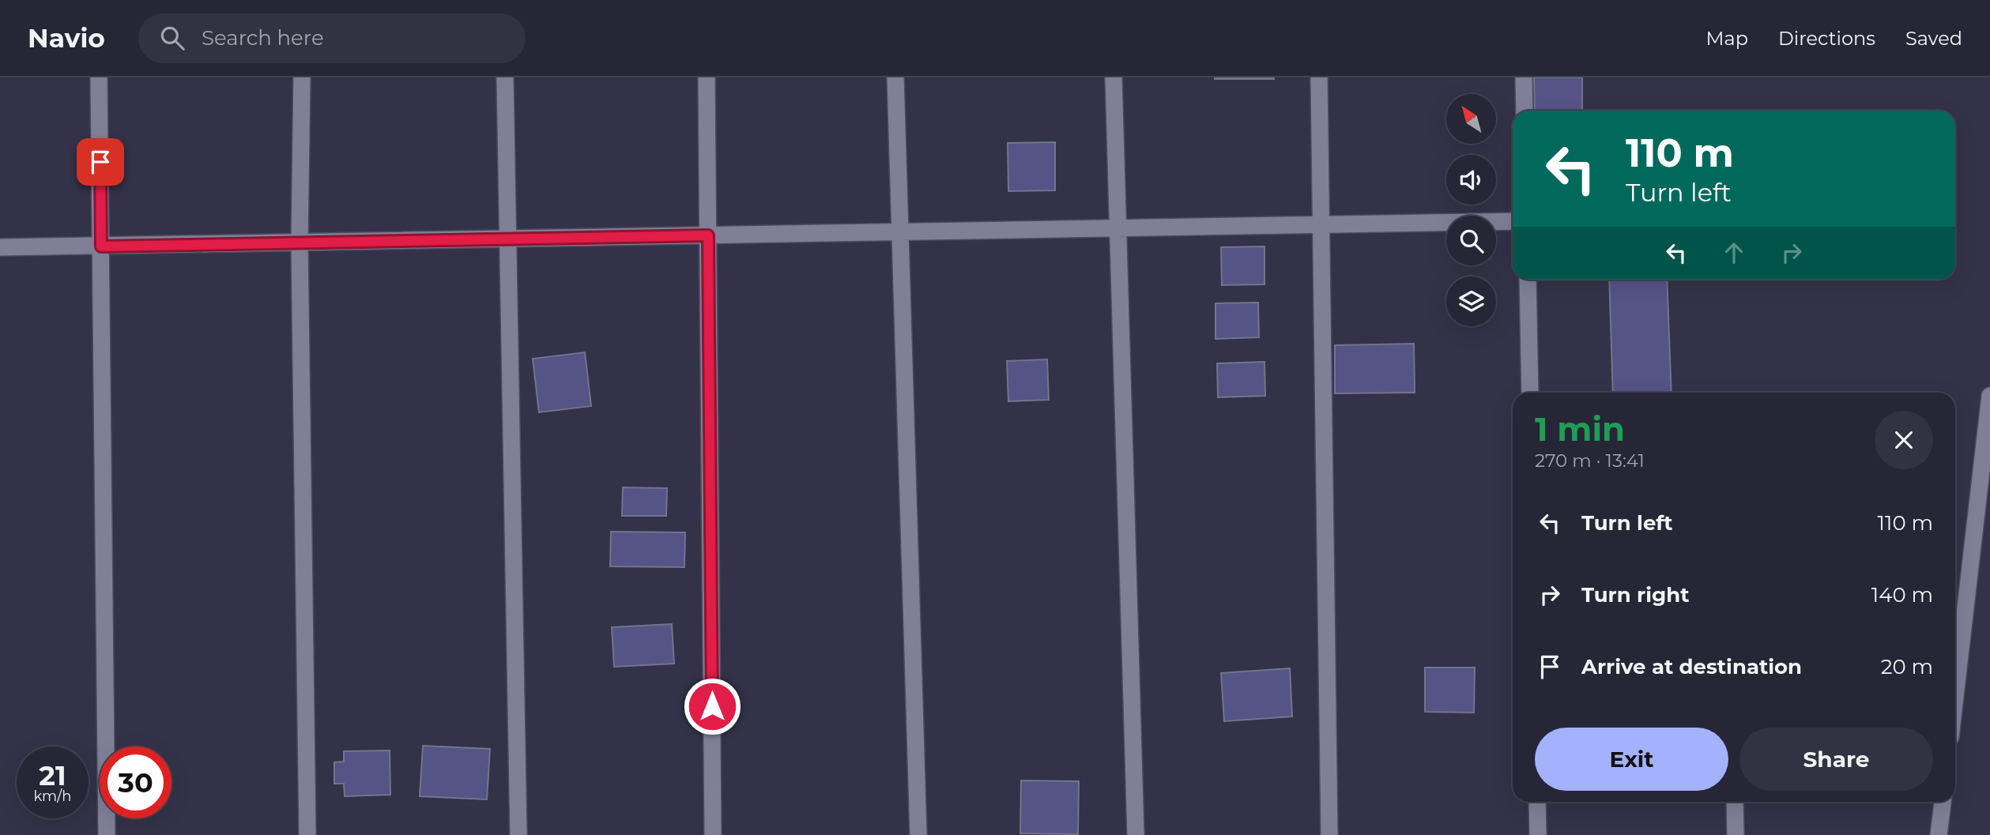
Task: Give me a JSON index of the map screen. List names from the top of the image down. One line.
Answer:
{"north":"top left","page":{"header":"Navio","search":"Search here","nav":["Map","Directions","Saved"],"turn":["110 m","Turn left"],"heading":["1 min","270 m · 13:41"],"list":[{"name":"Turn left","value":"110 m"},{"name":"Turn right","value":"140 m"},{"name":"Arrive at destination","value":"20 m"}],"buttons":["Exit","Share"],"speed":"21 km/h","limit":"30"}}
